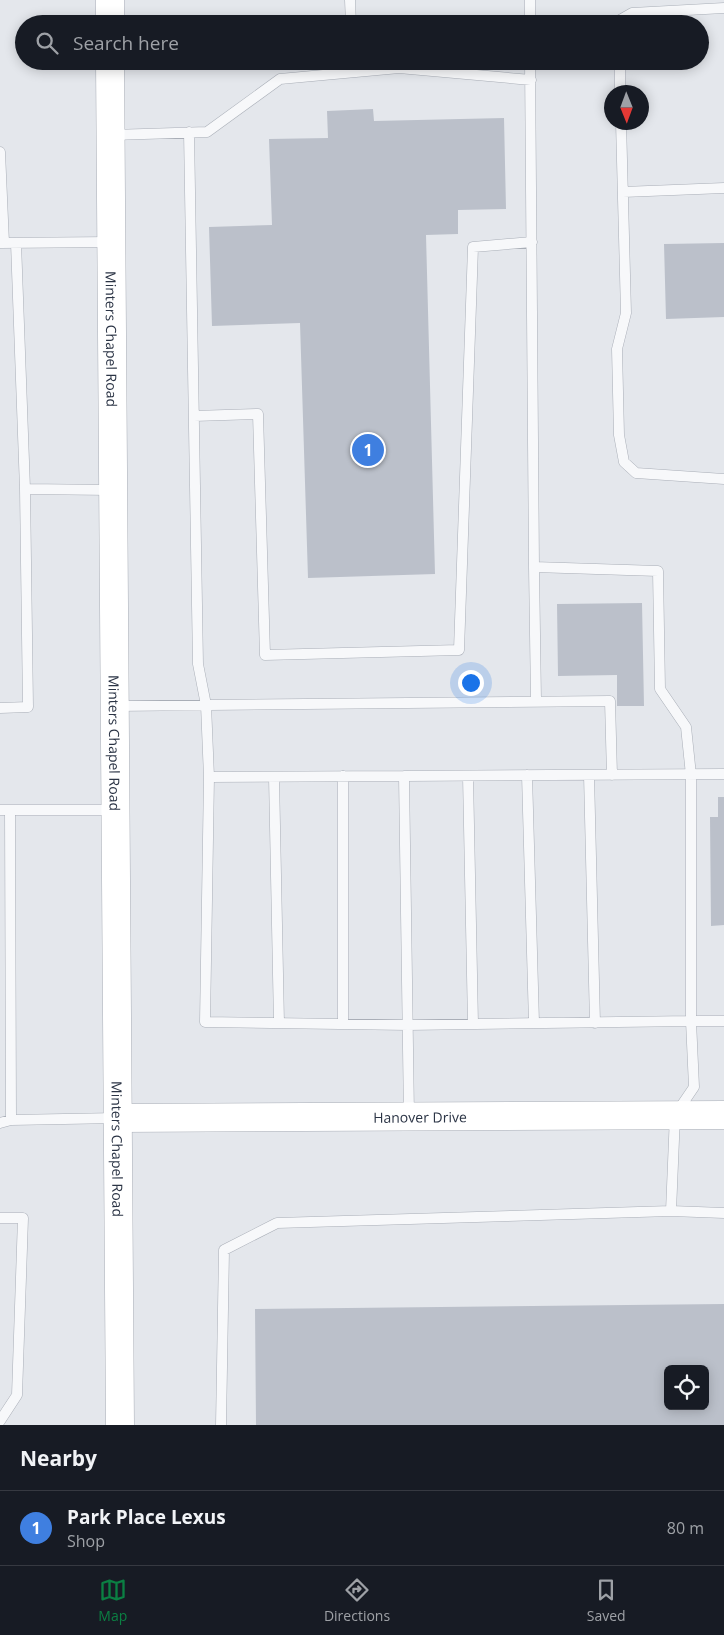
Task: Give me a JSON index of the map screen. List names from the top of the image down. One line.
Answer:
{"streets":{"street":["Minters Chapel Road","Hanover Drive"]},"crossings":[["Minters Chapel Road","Hanover Drive"]],"north":"bottom","page":{"search":"Search here","pins":"1","heading":"Nearby","list":[{"mark":"1","name":"Park Place Lexus","note":"Shop","value":"80 m"}],"nav":["Map","Directions","Saved"]}}
